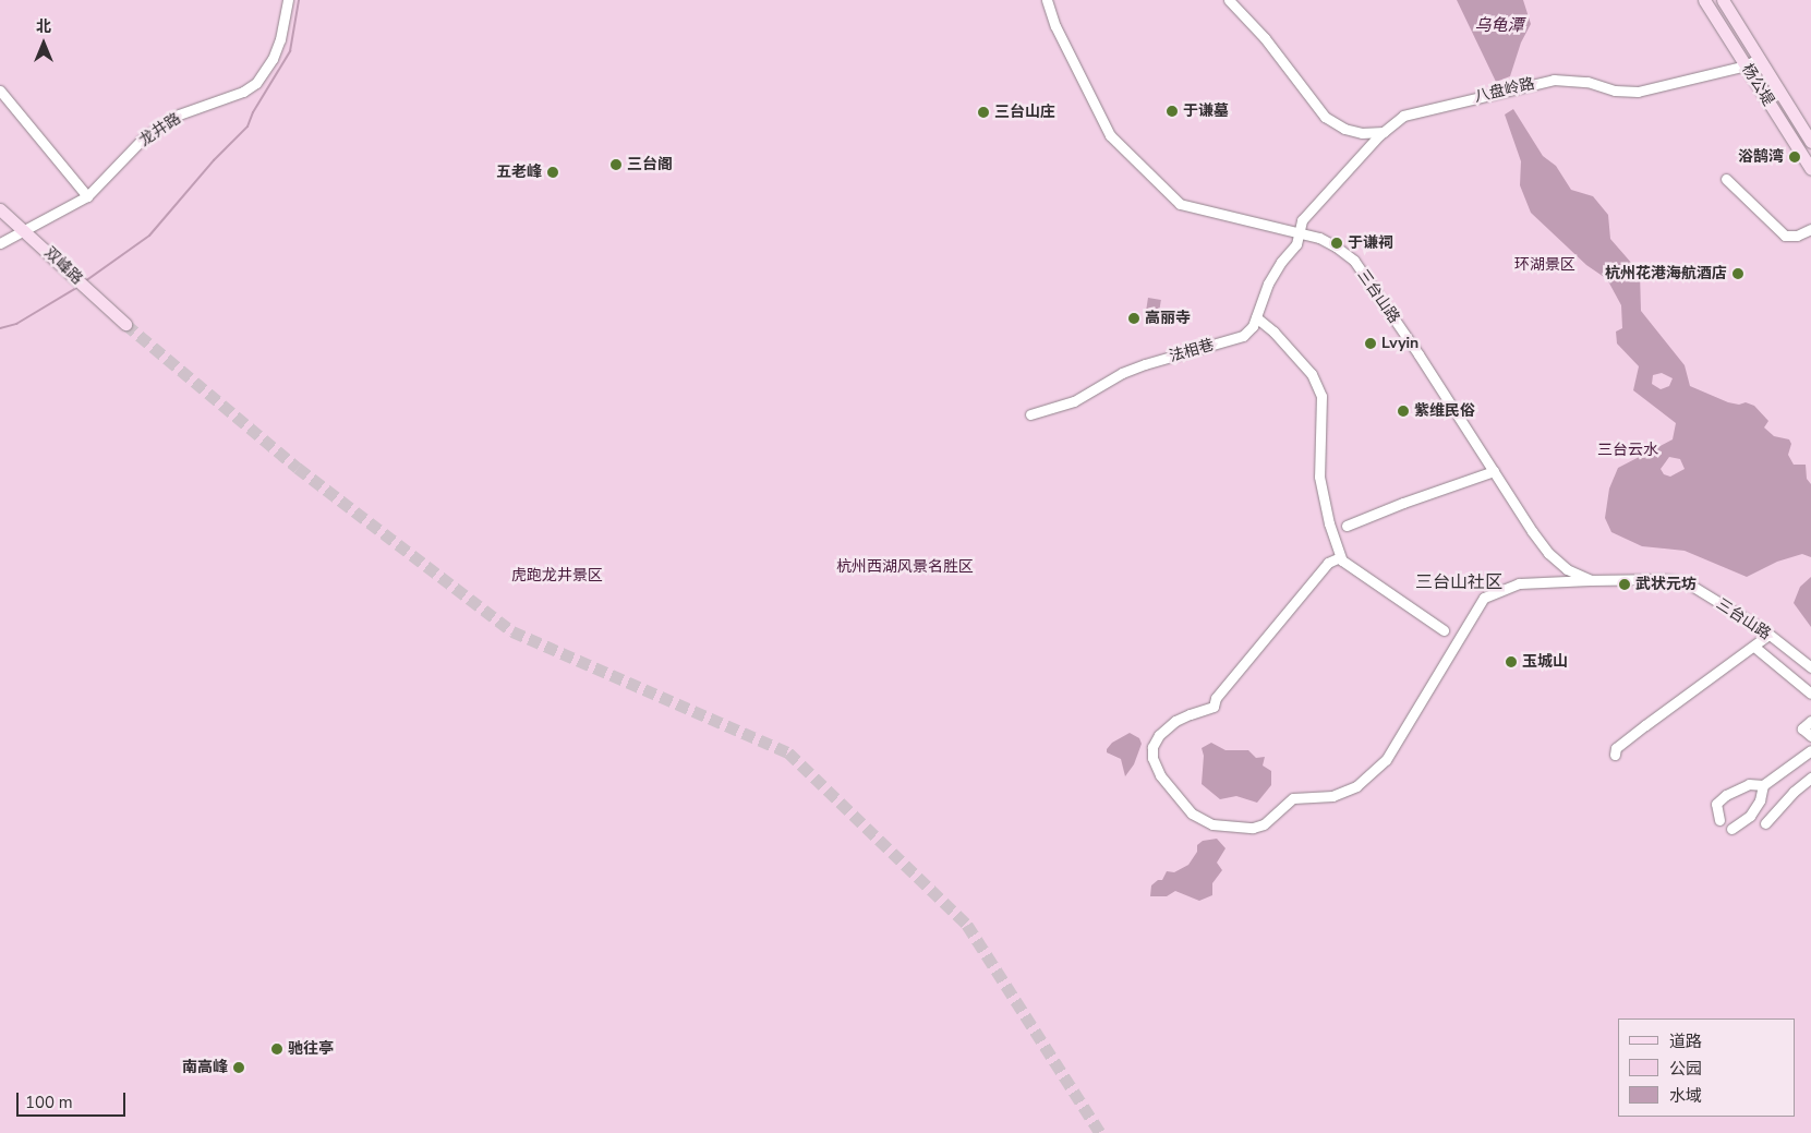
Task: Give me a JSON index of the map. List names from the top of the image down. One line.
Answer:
{"streets":{"main road":["杨公堤","双峰路"],"street":["八盘岭路","龙井路","三台山路","法相巷"]},"crossings":[["杨公堤","八盘岭路"],["八盘岭路","三台山路"],["八盘岭路","法相巷"],["龙井路","双峰路"],["三台山路","法相巷"]],"districts":["三台山社区"],"water":["乌龟潭"],"parks":["环湖景区","三台云水","杭州西湖风景名胜区","虎跑龙井景区"],"places":["于谦墓","三台山庄","浴鹄湾","三台阁","五老峰","于谦祠","杭州花港海航酒店","高丽寺","Lvyin","紫维民俗","武状元坊","玉城山","驰往亭","南高峰"],"legend":["道路","公园","水域"],"scale_bar":"100 m","north":"top"}
